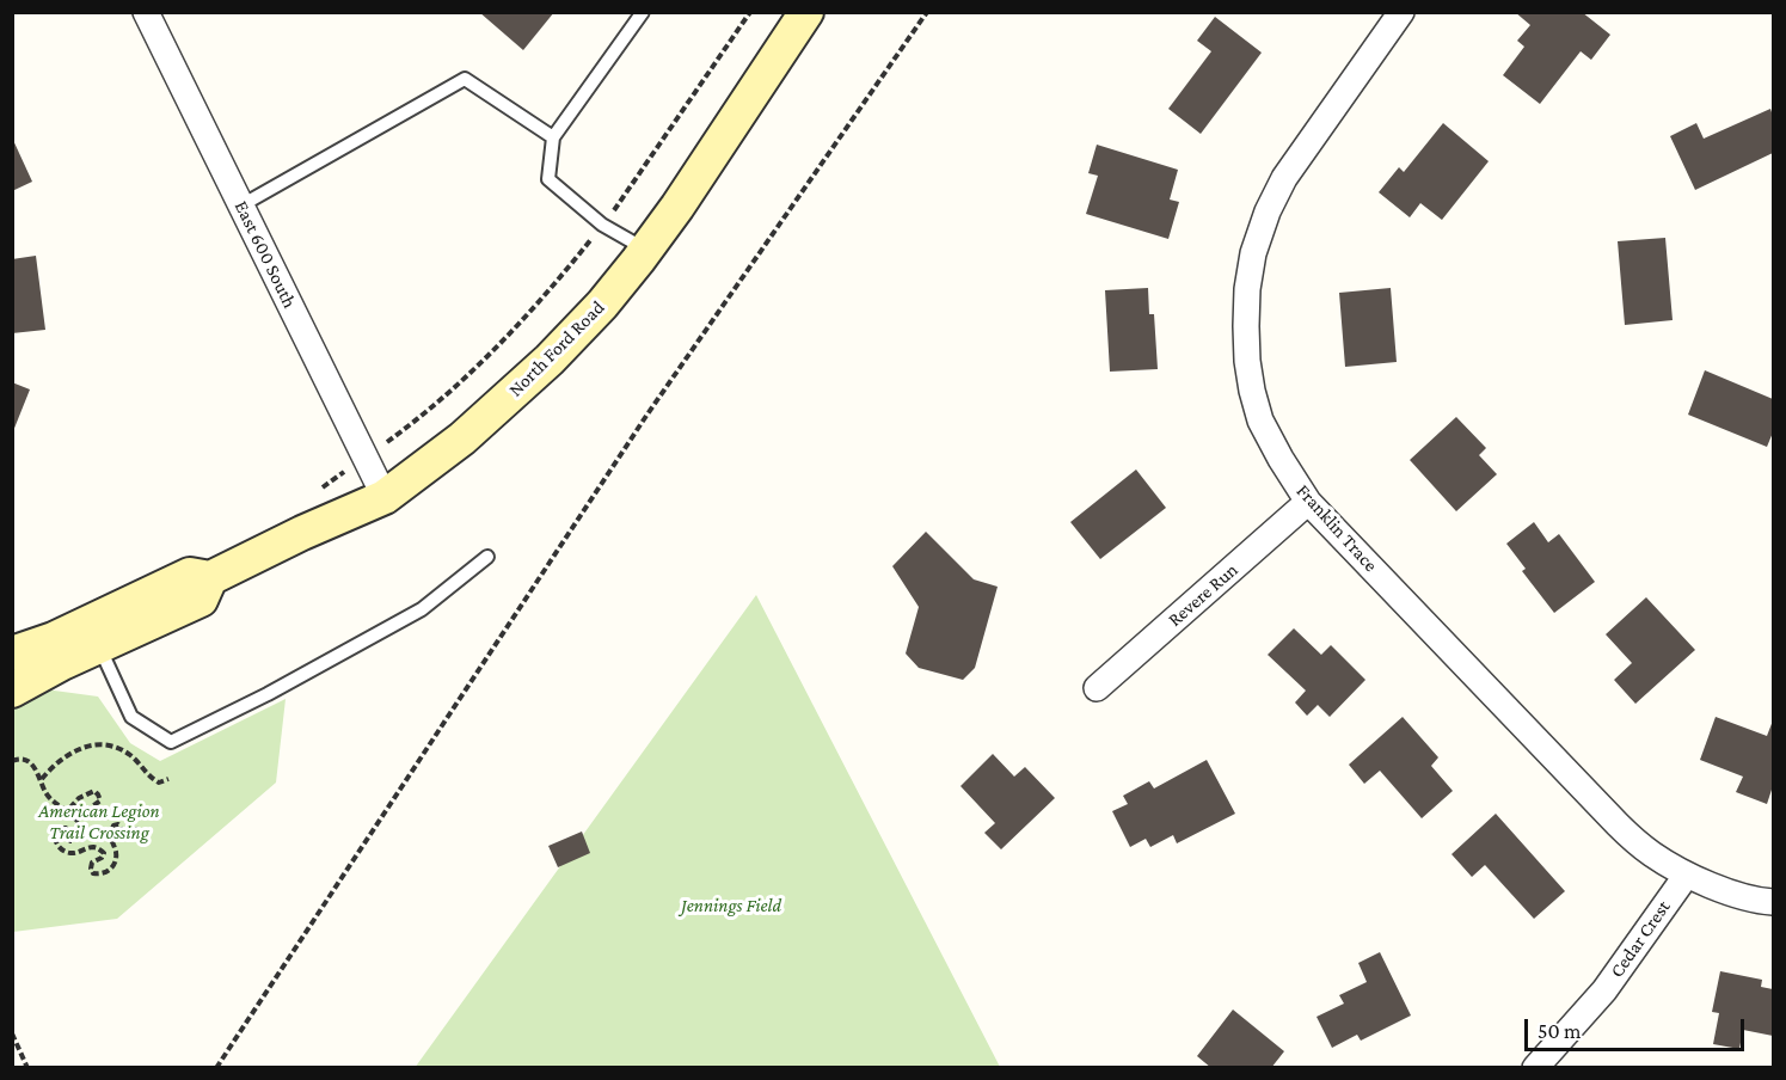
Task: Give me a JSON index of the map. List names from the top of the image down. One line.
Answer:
{"streets":{"main road":["North Ford Road"],"street":["East 600 South","Franklin Trace","Revere Run","Cedar Crest"]},"crossings":[["East 600 South","North Ford Road"],["Franklin Trace","Revere Run"],["Franklin Trace","Cedar Crest"]],"parks":["American Legion Trail Crossing","Jennings Field"],"scale_bar":"50 m"}
